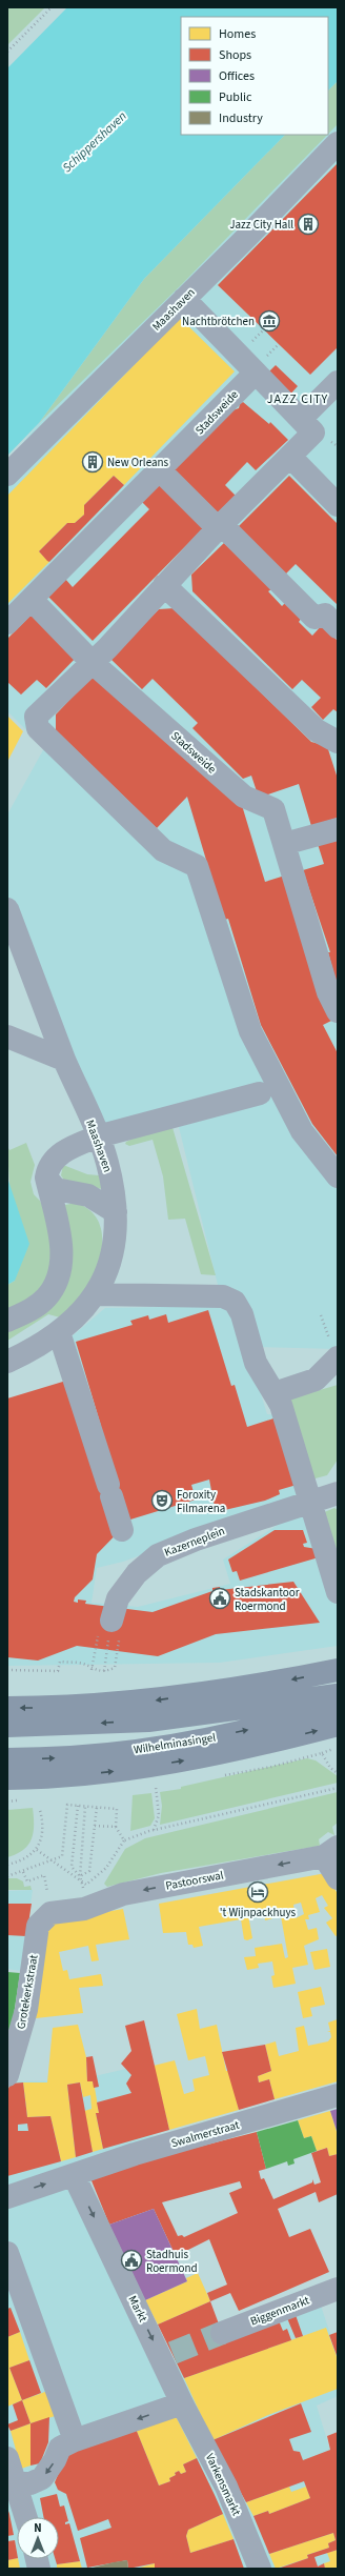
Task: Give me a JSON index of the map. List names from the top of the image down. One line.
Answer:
{"streets":{"main road":["Wilhelminasingel"],"street":["Maashaven","Stadsweide","Kazerneplein","Pastoorswal","Grotekerkstraat","Swalmerstraat","Markt","Biggenmarkt","Varkensmarkt"]},"crossings":[["Pastoorswal","Grotekerkstraat"],["Swalmerstraat","Markt"],["Markt","Varkensmarkt"]],"one_way":["Pastoorswal"],"districts":["JAZZ CITY"],"water":["Schippershaven"],"places":{"building":["Jazz City Hall","New Orleans"],"museum":["Nachtbrötchen"],"theatre":["Foroxity Filmarena"],"public building":["Stadskantoor Roermond","Stadhuis Roermond"],"hotel":["'t Wijnpackhuys"]},"legend":["Homes","Shops","Offices","Public","Industry"],"north":"top"}
